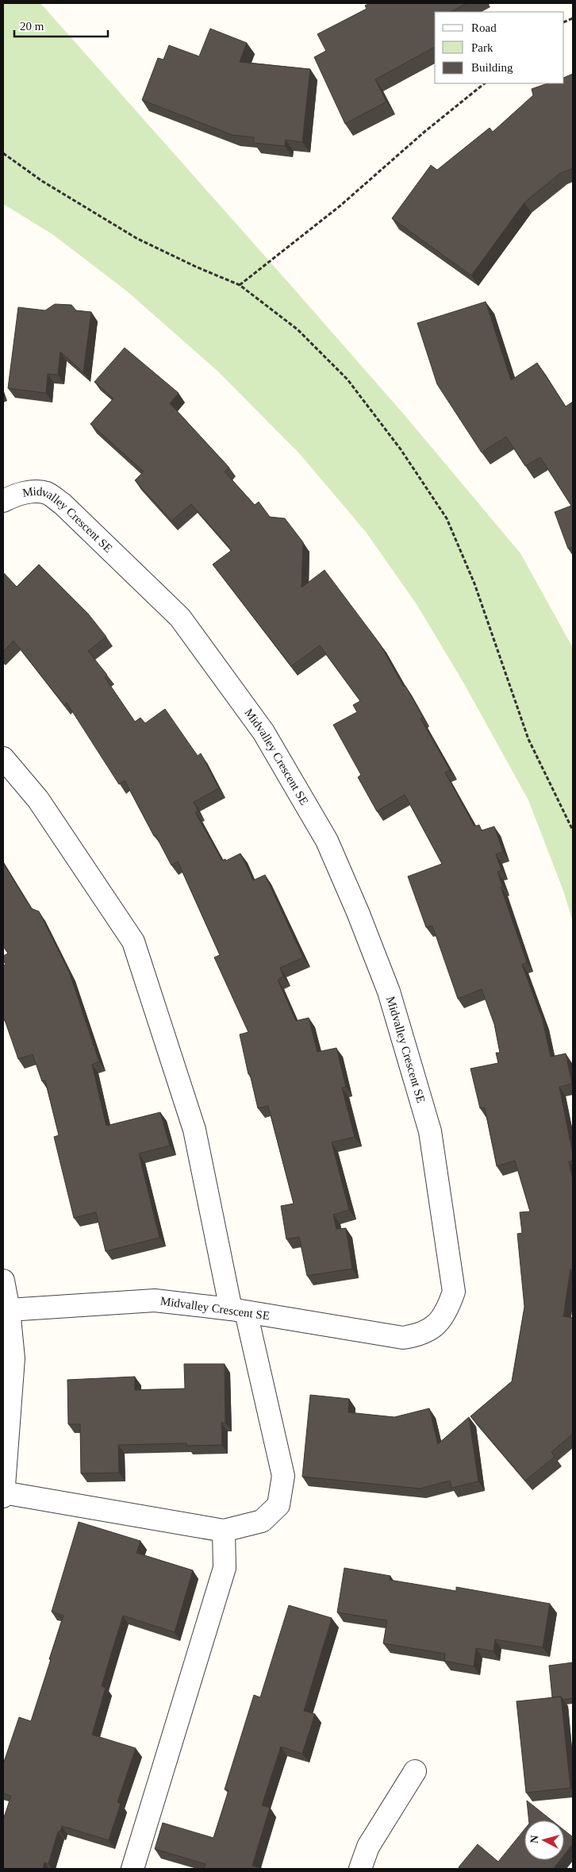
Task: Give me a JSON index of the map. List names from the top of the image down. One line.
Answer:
{"streets":{"street":["Midvalley Crescent SE"]},"legend":["Road","Park","Building"],"scale_bar":"20 m","north":"left"}
